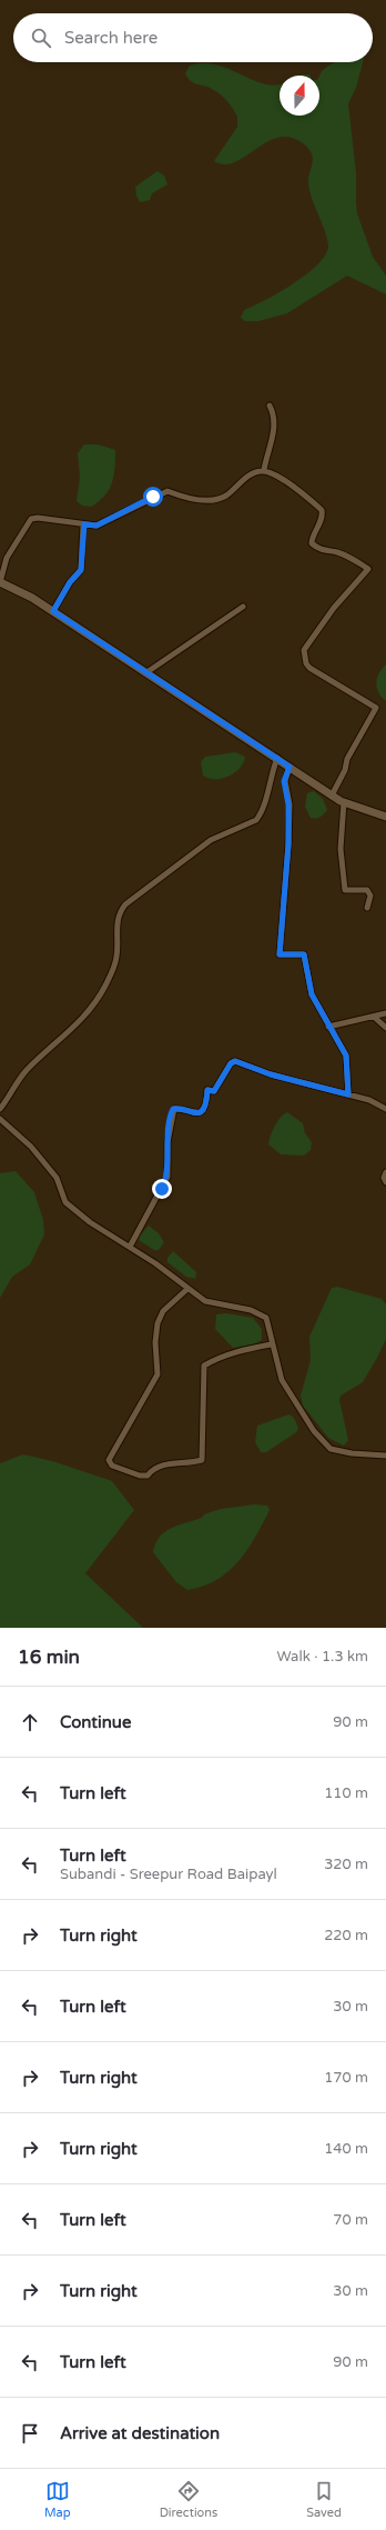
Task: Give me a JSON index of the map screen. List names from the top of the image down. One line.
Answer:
{"north":"top","page":{"search":"Search here","heading":["16 min","Walk · 1.3 km"],"list":[["Continue","90 m"],["Turn left","110 m"],["Turn left","Subandi - Sreepur Road Baipayl","320 m"],["Turn right","220 m"],["Turn left","30 m"],["Turn right","170 m"],["Turn right","140 m"],["Turn left","70 m"],["Turn right","30 m"],["Turn left","90 m"],"Arrive at destination"],"nav":["Map","Directions","Saved"]}}
